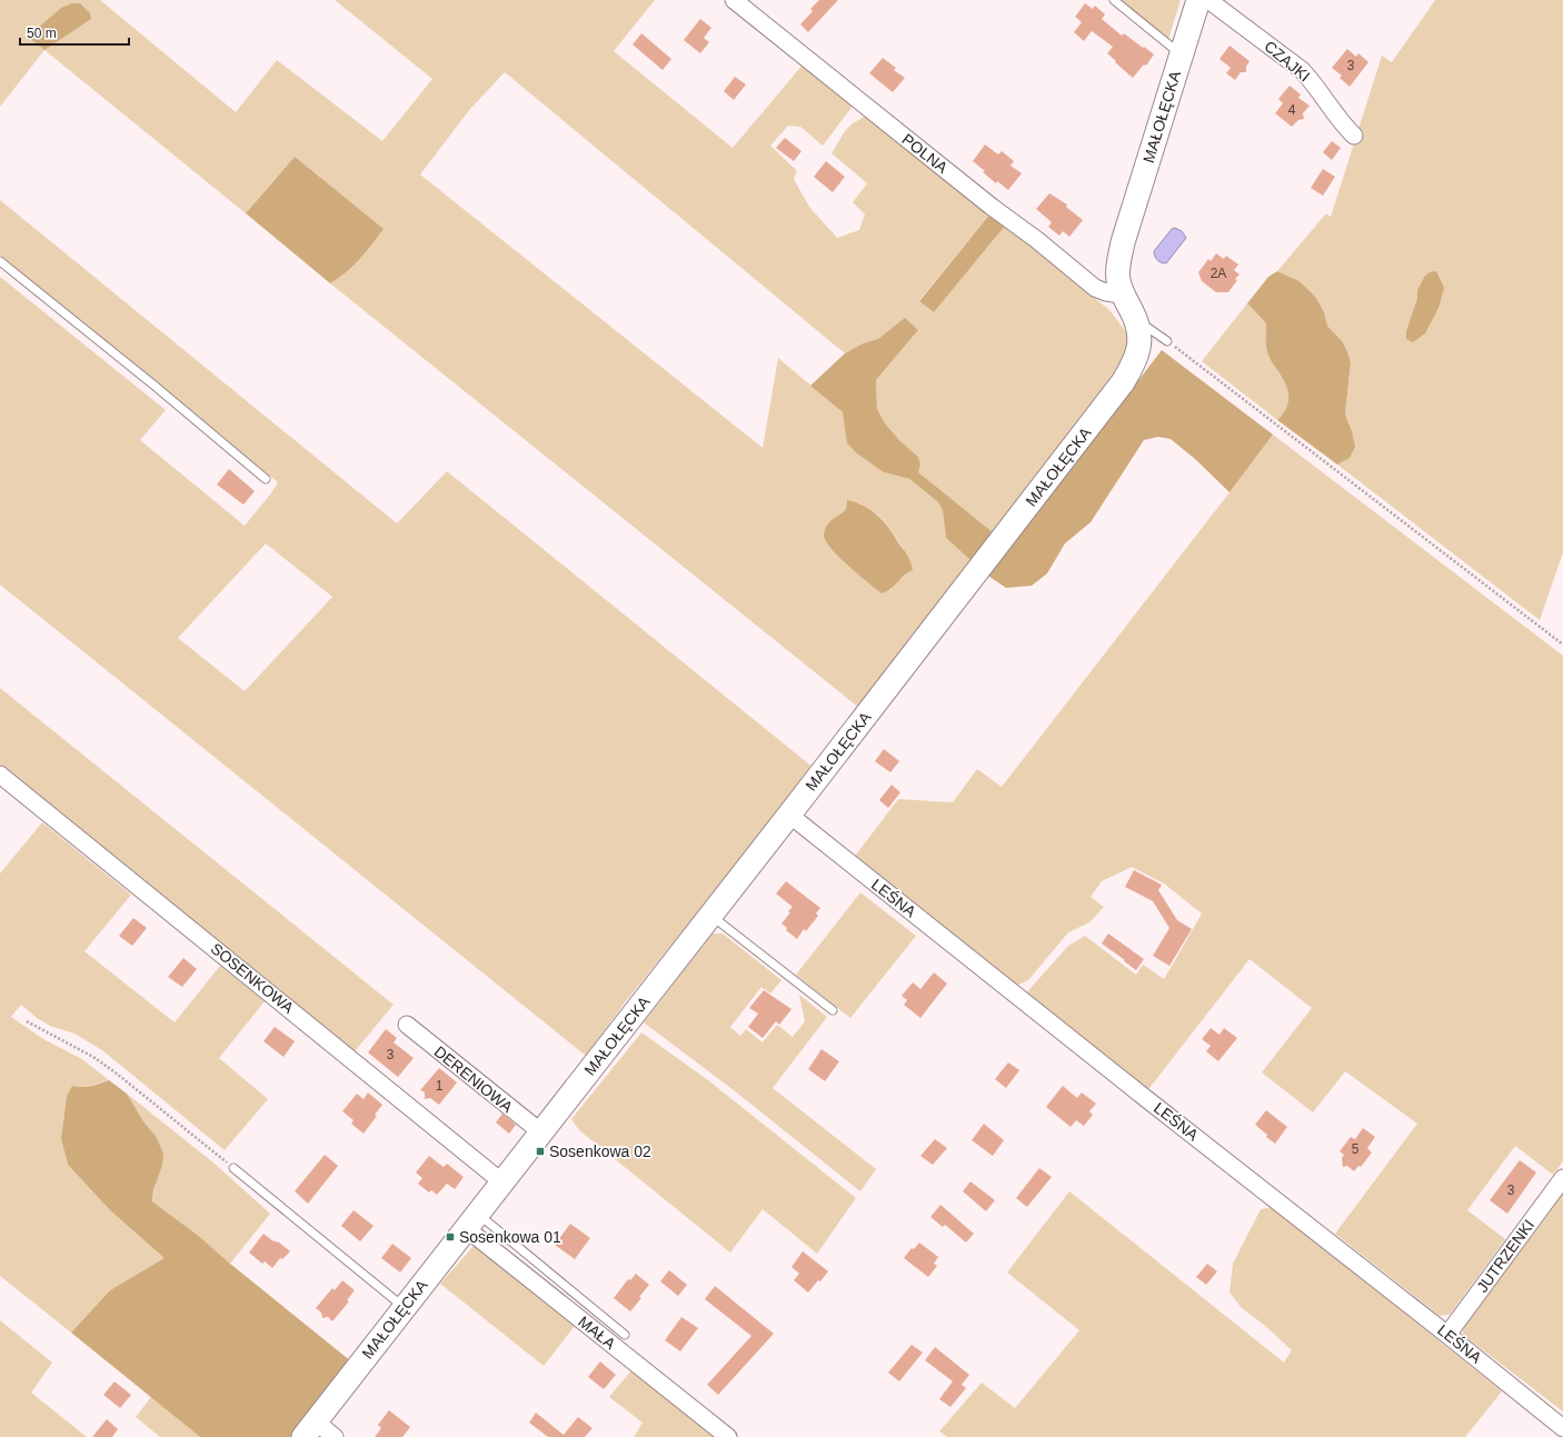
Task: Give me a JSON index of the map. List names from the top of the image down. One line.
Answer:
{"streets":{"street":["CZAJKI","MAŁOŁĘCKA","POLNA","LEŚNA","SOSENKOWA","DERENIOWA","JUTRZENKI","MAŁA"]},"crossings":[["MAŁOŁĘCKA","POLNA"],["MAŁOŁĘCKA","LEŚNA"],["MAŁOŁĘCKA","SOSENKOWA"],["MAŁOŁĘCKA","DERENIOWA"],["MAŁOŁĘCKA","MAŁA"],["LEŚNA","JUTRZENKI"]],"places":{"transit":["Sosenkowa 02","Sosenkowa 01"]},"house_numbers":["3","4","2A","3","1","5","3"],"scale_bar":"50 m"}
